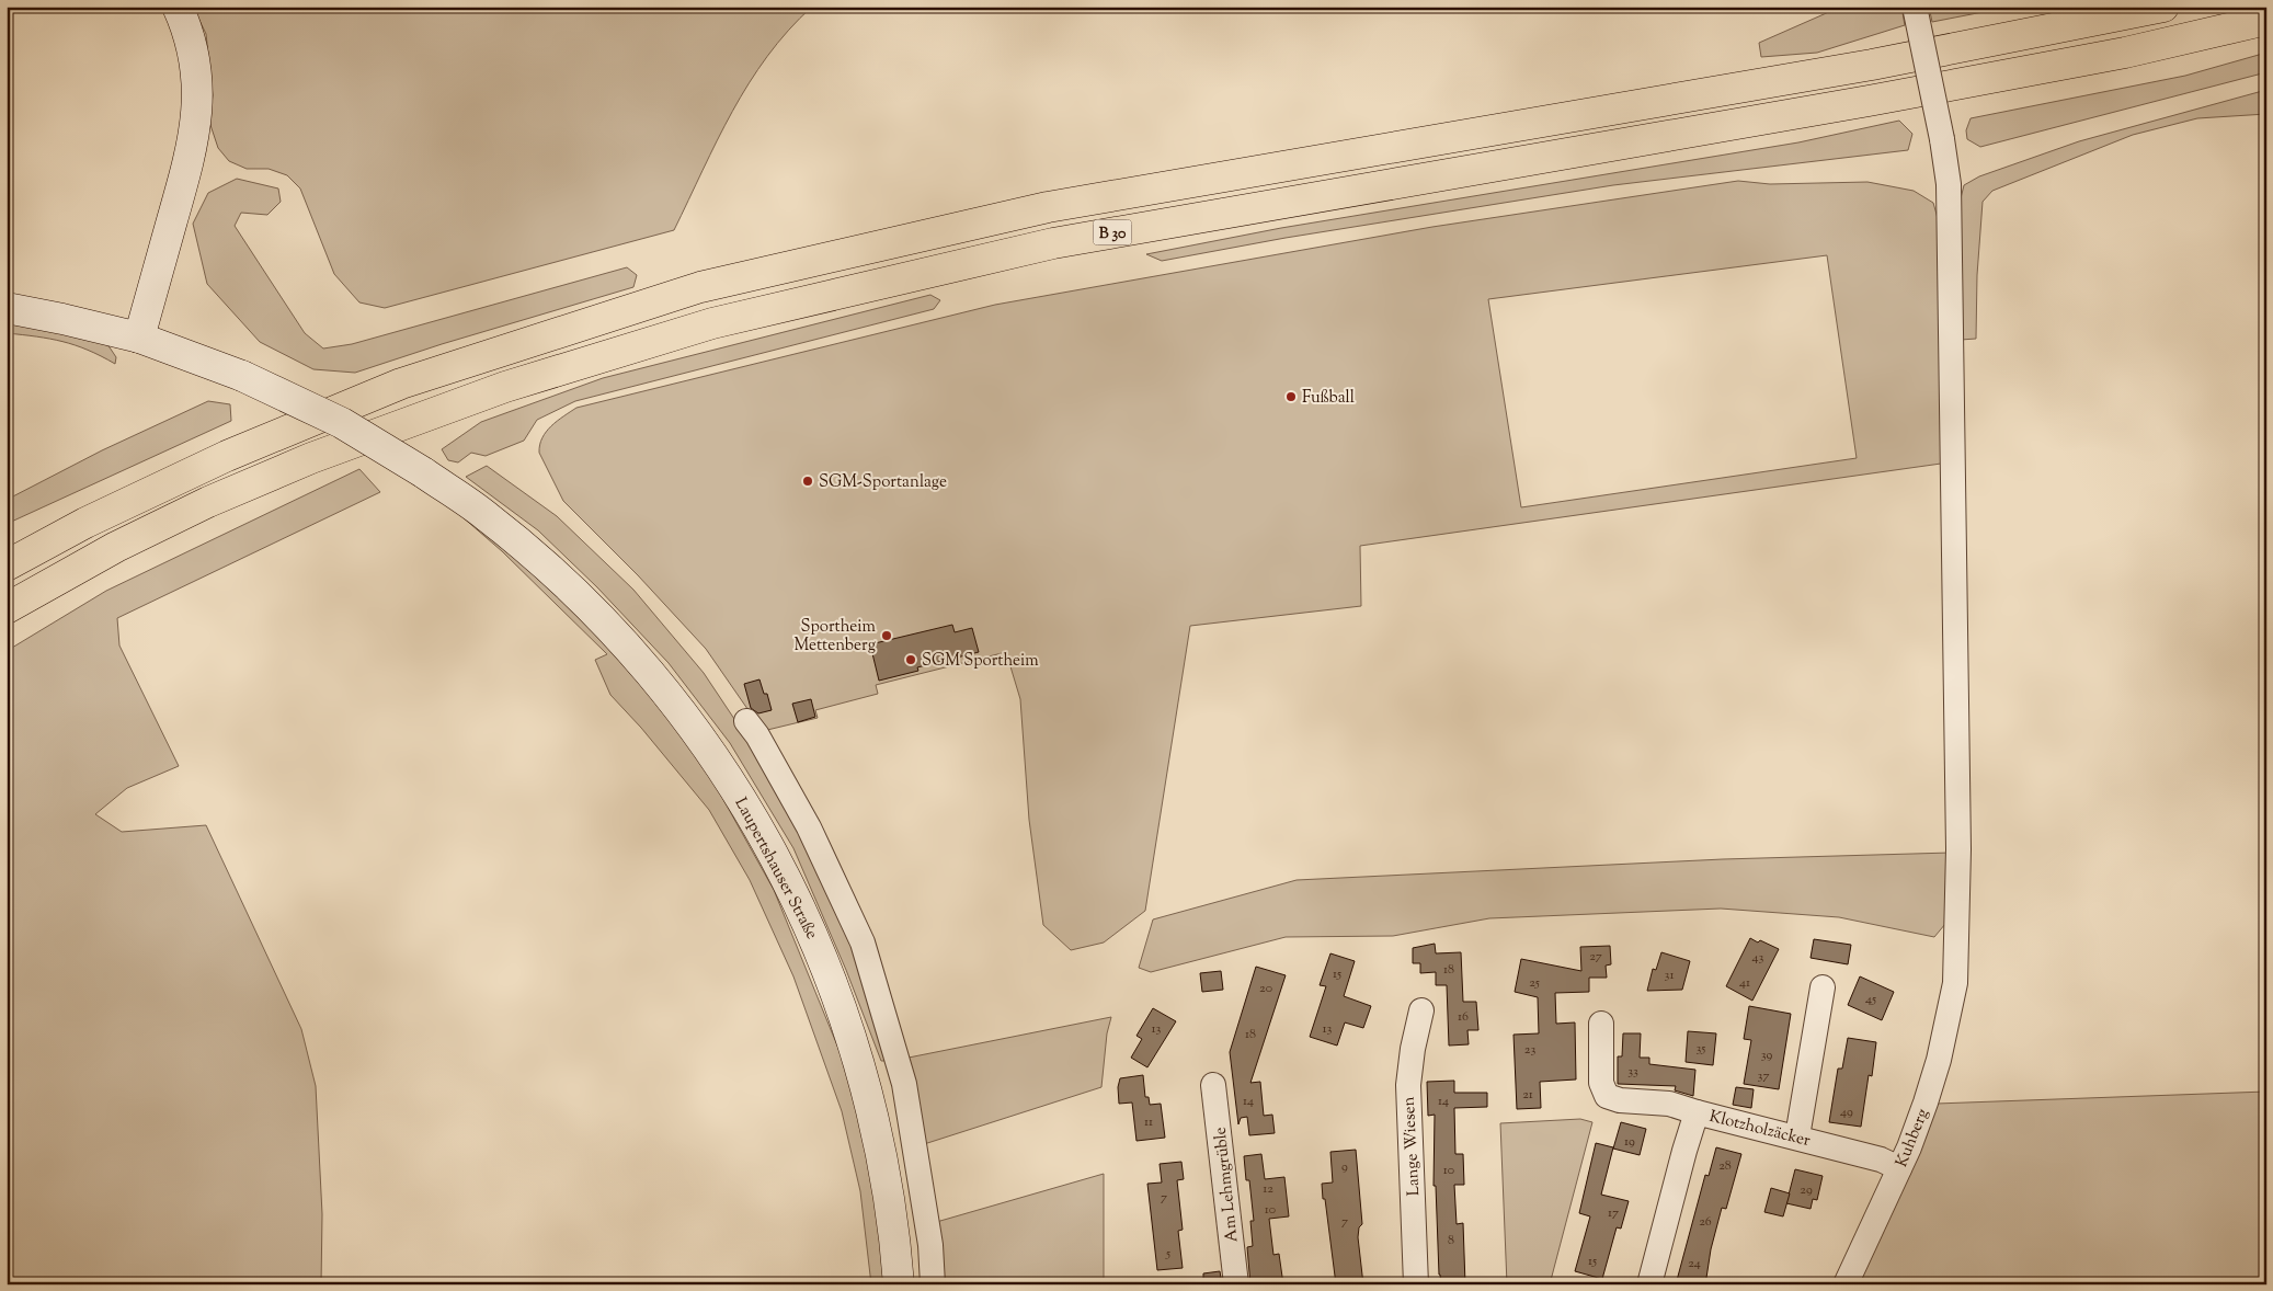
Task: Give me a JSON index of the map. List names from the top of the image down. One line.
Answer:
{"streets":{"highway":["B 30"],"main road":["Laupertshauser Straße"],"street":["Klotzholzäcker","Kuhberg","Lange Wiesen","Am Lehmgrüble"]},"crossings":[["Klotzholzäcker","Kuhberg"]],"places":["Fußball","SGM-Sportanlage","Sportheim Mettenberg","SGM Sportheim"],"house_numbers":["27","43","18","15","31","25","41","20","45","16","13","13","18","35","23","39","33","37","21","14","14","49","11","19","28","9","10","12","29","7","10","17","7","26","8","5","15","24"]}
